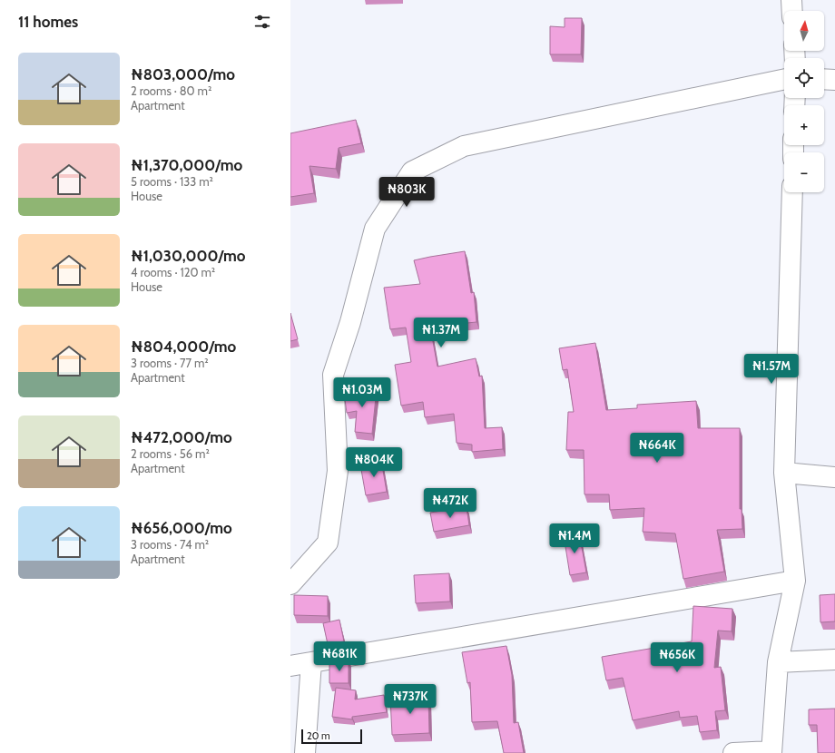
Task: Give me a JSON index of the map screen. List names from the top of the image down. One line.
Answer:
{"scale_bar":"20 m","north":"top","page":{"heading":"11 homes","map_buttons":["+","−"],"list":[{"name":"₦803,000/mo","note":"2 rooms · 80 m² · Apartment"},{"name":"₦1,370,000/mo","note":"5 rooms · 133 m² · House"},{"name":"₦1,030,000/mo","note":"4 rooms · 120 m² · House"},{"name":"₦804,000/mo","note":"3 rooms · 77 m² · Apartment"},{"name":"₦472,000/mo","note":"2 rooms · 56 m² · Apartment"},{"name":"₦656,000/mo","note":"3 rooms · 74 m² · Apartment"}],"price":["₦803K","₦1.37M","₦1.57M","₦1.03M","₦664K","₦804K","₦472K","₦1.4M","₦681K","₦656K","₦737K"],"scale":"20 m"}}
